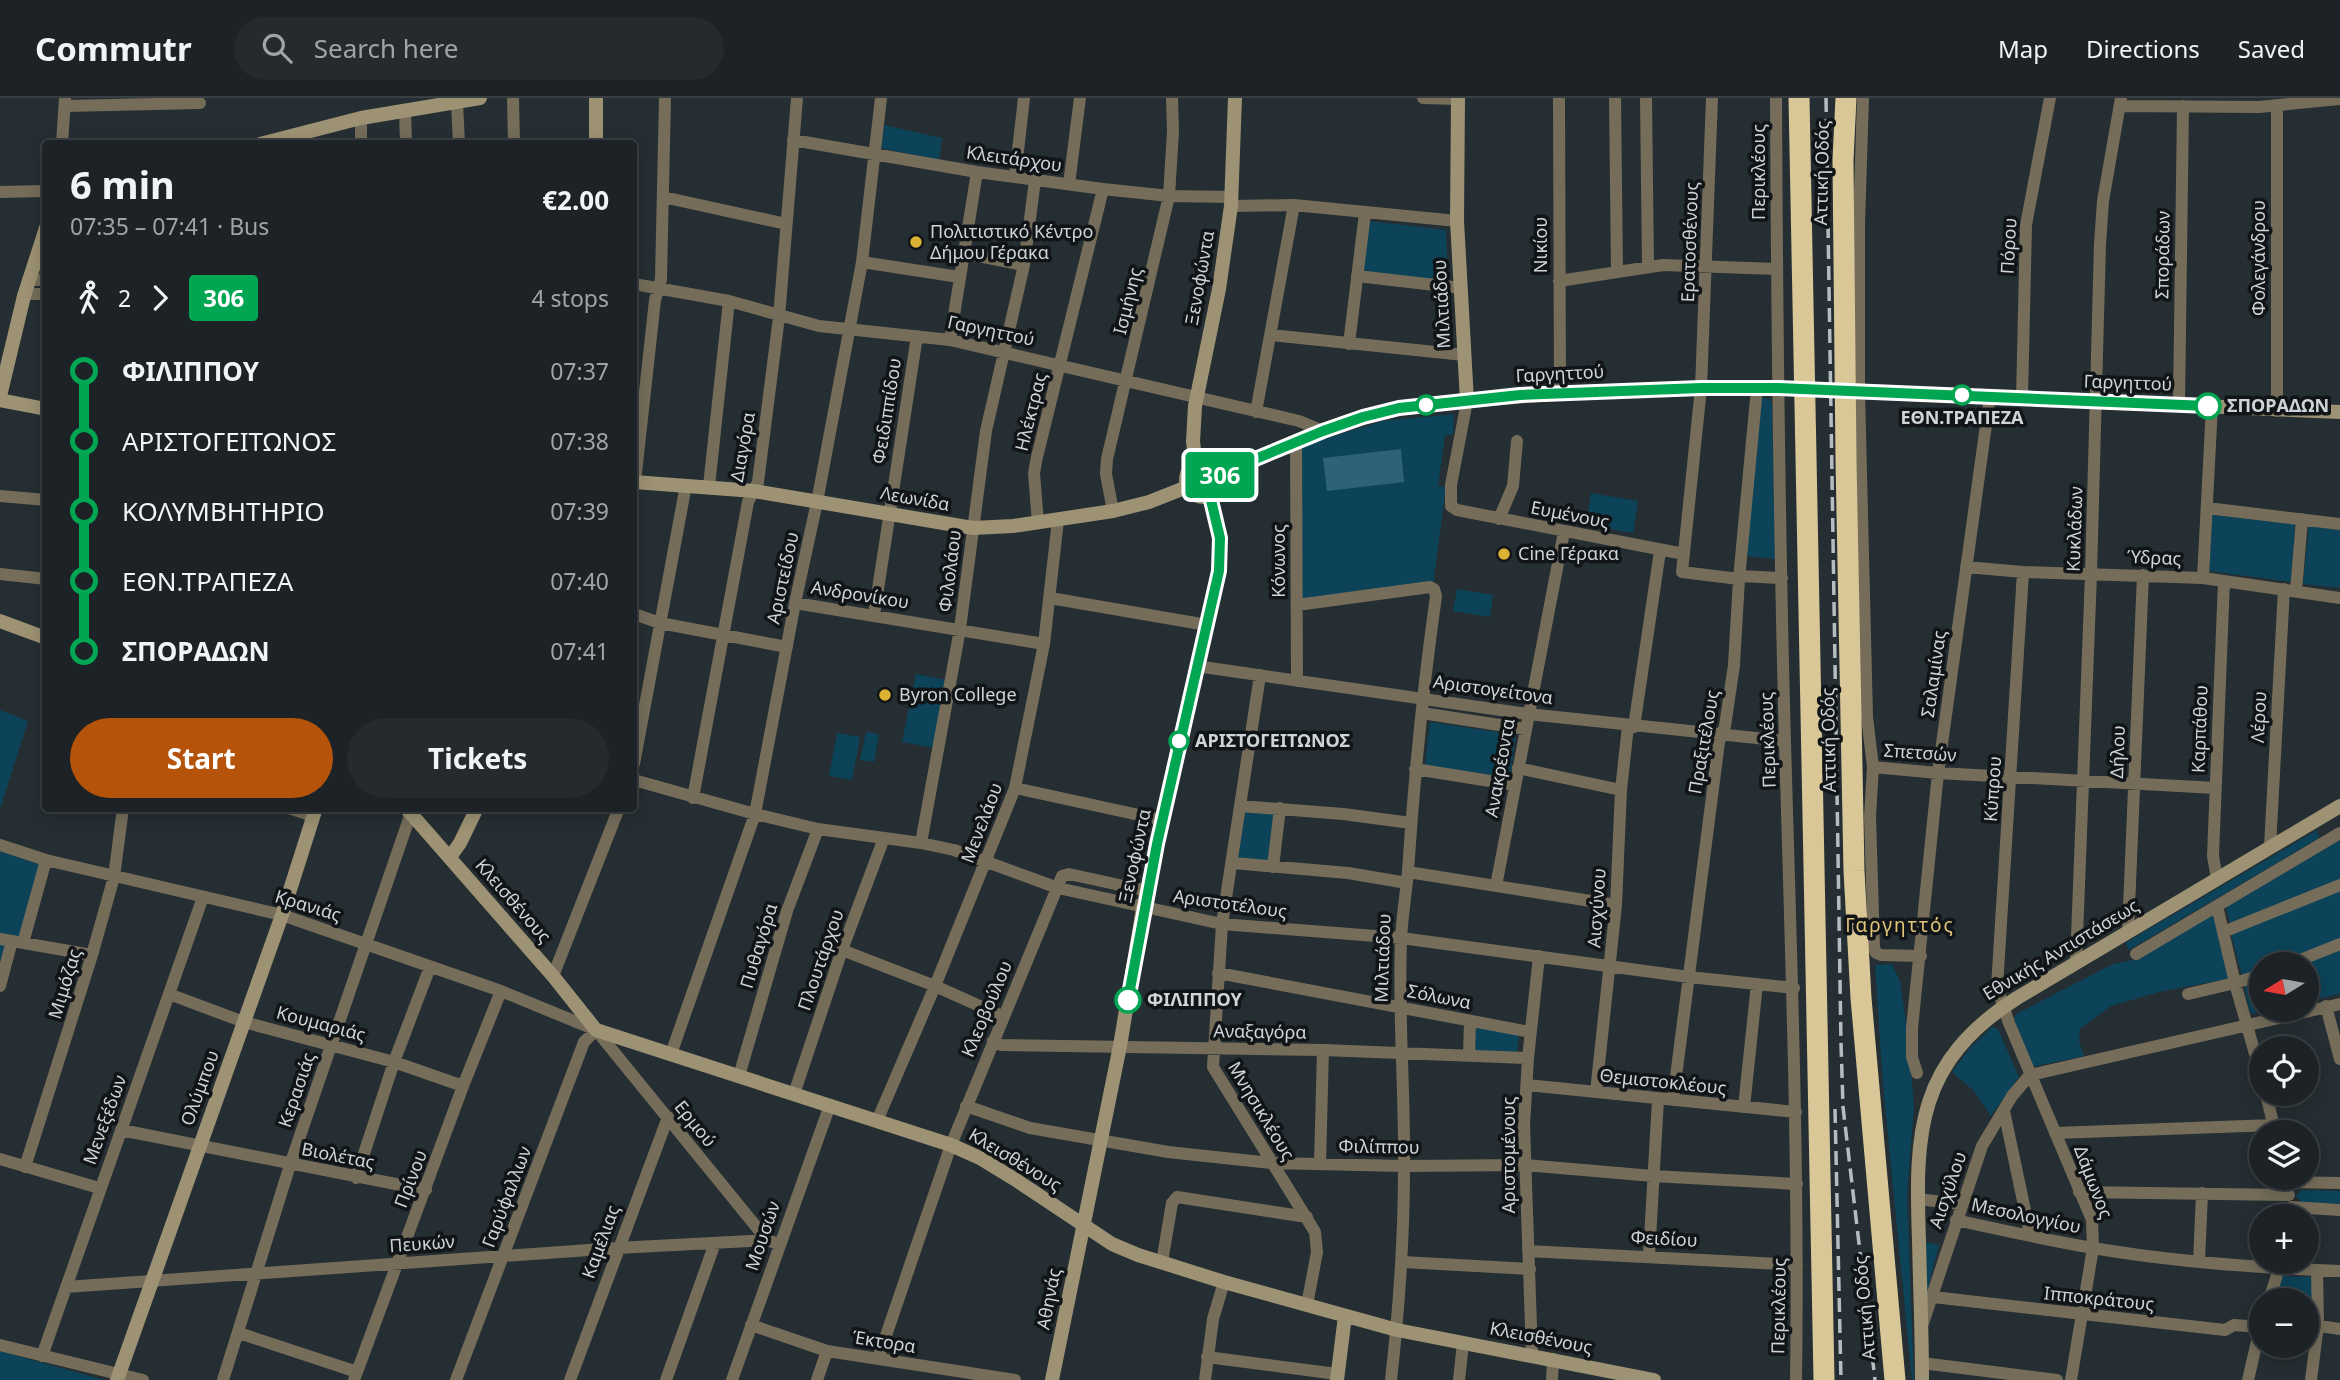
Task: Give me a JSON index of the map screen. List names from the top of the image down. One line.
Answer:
{"streets":{"highway":["Αττική Οδός"],"street":["Κλειτάρχου","Περικλέους","Ερατοσθένους","Νικίου","Πόρου","Σποράδων","Φολεγάνδρου","Ξενοφώντα","Ισμήνης","Μιλτιάδου","Γαργηττού","Φειδιππίδου","Ηλέκτρας","Διαγόρα","Λεωνίδα","Ευμένους","Κυκλάδων","Ύδρας","Κόνωνος","Φιλολάου","Αριστείδου","Ανδρονίκου","Σαλαμίνας","Αριστογείτονα","Λέρου","Καρπάθου","Πραξιτέλους","Δήλου","Σπετσών","Ανακρέοντα","Κύπρου","Μενελάου","Κλεισθένους","Αριστοτέλους","Κρανιάς","Αισχύνου","Πυθαγόρα","Εθνικής Αντιστάσεως","Πλουτάρχου","Μιμόζας","Σόλωνα","Κλεοβούλου","Κουμαριάς","Αναξαγόρα","Θεμιστοκλέους","Ολύμπου","Κερασιάς","Μνησικλέους","Μενεξέδων","Ερμού","Φιλίππου","Αριστομένους","Βιολέτας","Πρίνου","Δάμωνος","Αισχύλου","Γαρύφαλλων","Μεσολογγίου","Μουσών","Φειδίου","Καμέλιας","Πευκών","Αθηνάς","Ιπποκράτους","Έκτορα"]},"crossings":[["Κλειτάρχου","Ξενοφώντα"],["Κλειτάρχου","Ισμήνης"],["Κλειτάρχου","Μιλτιάδου"],["Κλειτάρχου","Ηλέκτρας"],["Κλειτάρχου","Διαγόρα"],["Κλειτάρχου","Φιλολάου"],["Κλειτάρχου","Αριστείδου"],["Περικλέους","Γαργηττού"],["Περικλέους","Αριστογείτονα"],["Περικλέους","Αριστοτέλους"],["Περικλέους","Θεμιστοκλέους"],["Περικλέους","Φιλίππου"],["Περικλέους","Φειδίου"],["Ερατοσθένους","Γαργηττού"],["Ερατοσθένους","Ευμένους"],["Ερατοσθένους","Πραξιτέλους"],["Νικίου","Γαργηττού"],["Πόρου","Γαργηττού"],["Σποράδων","Γαργηττού"],["Φολεγάνδρου","Γαργηττού"],["Ξενοφώντα","Γαργηττού"],["Ξενοφώντα","Λεωνίδα"],["Ξενοφώντα","Αριστογείτονα"],["Ξενοφώντα","Κλεισθένους"],["Ξενοφώντα","Αριστοτέλους"],["Ξενοφώντα","Αναξαγόρα"],["Ξενοφώντα","Φιλίππου"],["Ξενοφώντα","Αθηνάς"],["Ισμήνης","Γαργηττού"],["Ισμήνης","Λεωνίδα"],["Μιλτιάδου","Γαργηττού"],["Μιλτιάδου","Ευμένους"],["Μιλτιάδου","Κόνωνος"],["Μιλτιάδου","Αριστογείτονα"],["Μιλτιάδου","Κλεισθένους"],["Μιλτιάδου","Αριστοτέλους"],["Μιλτιάδου","Σόλωνα"],["Μιλτιάδου","Αναξαγόρα"],["Μιλτιάδου","Φιλίππου"],["Γαργηττού","Φειδιππίδου"],["Γαργηττού","Ηλέκτρας"],["Γαργηττού","Διαγόρα"],["Γαργηττού","Κυκλάδων"],["Γαργηττού","Φιλολάου"],["Γαργηττού","Αριστείδου"],["Γαργηττού","Σαλαμίνας"],["Γαργηττού","Πραξιτέλους"],["Φειδιππίδου","Λεωνίδα"],["Φειδιππίδου","Ανδρονίκου"],["Ηλέκτρας","Λεωνίδα"],["Διαγόρα","Λεωνίδα"],["Διαγόρα","Αριστοτέλους"],["Λεωνίδα","Φιλολάου"],["Λεωνίδα","Αριστείδου"],["Λεωνίδα","Μενελάου"],["Ευμένους","Ανακρέοντα"],["Ευμένους","Αισχύνου"],["Κυκλάδων","Ύδρας"],["Κυκλάδων","Σπετσών"],["Κυκλάδων","Εθνικής Αντιστάσεως"],["Ύδρας","Σαλαμίνας"],["Ύδρας","Λέρου"],["Ύδρας","Καρπάθου"],["Ύδρας","Δήλου"],["Ύδρας","Κύπρου"],["Κόνωνος","Αριστογείτονα"],["Φιλολάου","Ανδρονίκου"],["Φιλολάου","Αριστοτέλους"],["Αριστείδου","Ανδρονίκου"],["Αριστείδου","Κλεισθένους"],["Αριστείδου","Αριστοτέλους"],["Ανδρονίκου","Μενελάου"],["Σαλαμίνας","Σπετσών"],["Αριστογείτονα","Πραξιτέλους"],["Αριστογείτονα","Ανακρέοντα"],["Αριστογείτονα","Αισχύνου"],["Αριστογείτονα","Μνησικλέους"],["Λέρου","Εθνικής Αντιστάσεως"],["Καρπάθου","Σπετσών"],["Καρπάθου","Εθνικής Αντιστάσεως"],["Πραξιτέλους","Αριστοτέλους"],["Πραξιτέλους","Θεμιστοκλέους"],["Δήλου","Σπετσών"],["Δήλου","Εθνικής Αντιστάσεως"],["Σπετσών","Κύπρου"],["Κύπρου","Εθνικής Αντιστάσεως"],["Κύπρου","Δάμωνος"],["Μενελάου","Κλεισθένους"],["Μενελάου","Αριστοτέλους"],["Κλεισθένους","Κρανιάς"],["Κλεισθένους","Πυθαγόρα"],["Κλεισθένους","Πλουτάρχου"],["Κλεισθένους","Κλεοβούλου"],["Κλεισθένους","Μνησικλέους"],["Κλεισθένους","Ερμού"],["Κλεισθένους","Αριστομένους"],["Κλεισθένους","Γαρύφαλλων"],["Κλεισθένους","Μουσών"],["Κλεισθένους","Αθηνάς"],["Αριστοτέλους","Αισχύνου"],["Αριστοτέλους","Πυθαγόρα"],["Αριστοτέλους","Πλουτάρχου"],["Αριστοτέλους","Κλεοβούλου"],["Αριστοτέλους","Μνησικλέους"],["Αριστοτέλους","Αριστομένους"],["Κρανιάς","Μιμόζας"],["Κρανιάς","Ολύμπου"],["Κρανιάς","Κερασιάς"],["Κρανιάς","Μενεξέδων"],["Κρανιάς","Ερμού"],["Κρανιάς","Πρίνου"],["Κρανιάς","Γαρύφαλλων"],["Αισχύνου","Θεμιστοκλέους"],["Εθνικής Αντιστάσεως","Δάμωνος"],["Εθνικής Αντιστάσεως","Αισχύλου"],["Σόλωνα","Μνησικλέους"],["Σόλωνα","Αριστομένους"],["Κλεοβούλου","Αναξαγόρα"],["Κλεοβούλου","Φιλίππου"],["Κλεοβούλου","Έκτορα"],["Κουμαριάς","Ολύμπου"],["Κουμαριάς","Κερασιάς"],["Κουμαριάς","Μενεξέδων"],["Κουμαριάς","Πρίνου"],["Αναξαγόρα","Μνησικλέους"],["Αναξαγόρα","Αριστομένους"],["Θεμιστοκλέους","Αριστομένους"],["Ολύμπου","Βιολέτας"],["Ολύμπου","Πευκών"],["Κερασιάς","Βιολέτας"],["Κερασιάς","Πευκών"],["Μνησικλέους","Φιλίππου"],["Μενεξέδων","Βιολέτας"],["Μενεξέδων","Πευκών"],["Ερμού","Γαρύφαλλων"],["Ερμού","Μουσών"],["Ερμού","Καμέλιας"],["Ερμού","Πευκών"],["Φιλίππου","Αριστομένους"],["Αριστομένους","Φειδίου"],["Βιολέτας","Πρίνου"],["Πρίνου","Πευκών"],["Δάμωνος","Αισχύλου"],["Δάμωνος","Μεσολογγίου"],["Δάμωνος","Ιπποκράτους"],["Αισχύλου","Μεσολογγίου"],["Αισχύλου","Ιπποκράτους"],["Γαρύφαλλων","Πευκών"],["Μουσών","Πευκών"],["Μουσών","Έκτορα"],["Καμέλιας","Πευκών"]],"districts":["Γαργηττός"],"places":["Πολιτιστικό Κέντρο Δήμου Γέρακα","ΕΘΝ.ΤΡΑΠΕΖΑ","ΣΠΟΡΑΔΩΝ","Cine Γέρακα","Byron College","ΑΡΙΣΤΟΓΕΙΤΩΝΟΣ","ΦΙΛΙΠΠΟΥ"],"lines":["bus line 306"],"north":"left","page":{"header":"Commutr","search":"Search here","nav":["Map","Directions","Saved"],"on_map":"306","heading":["6 min","07:35 – 07:41 · Bus","€2.00"],"legs":["2","306","4 stops"],"list":[{"name":"ΦΙΛΙΠΠΟΥ","value":"07:37"},{"name":"ΑΡΙΣΤΟΓΕΙΤΩΝΟΣ","value":"07:38"},{"name":"ΚΟΛΥΜΒΗΤΗΡΙΟ","value":"07:39"},{"name":"ΕΘΝ.ΤΡΑΠΕΖΑ","value":"07:40"},{"name":"ΣΠΟΡΑΔΩΝ","value":"07:41"}],"buttons":["Start","Tickets"],"map_buttons":["+","−"]}}
